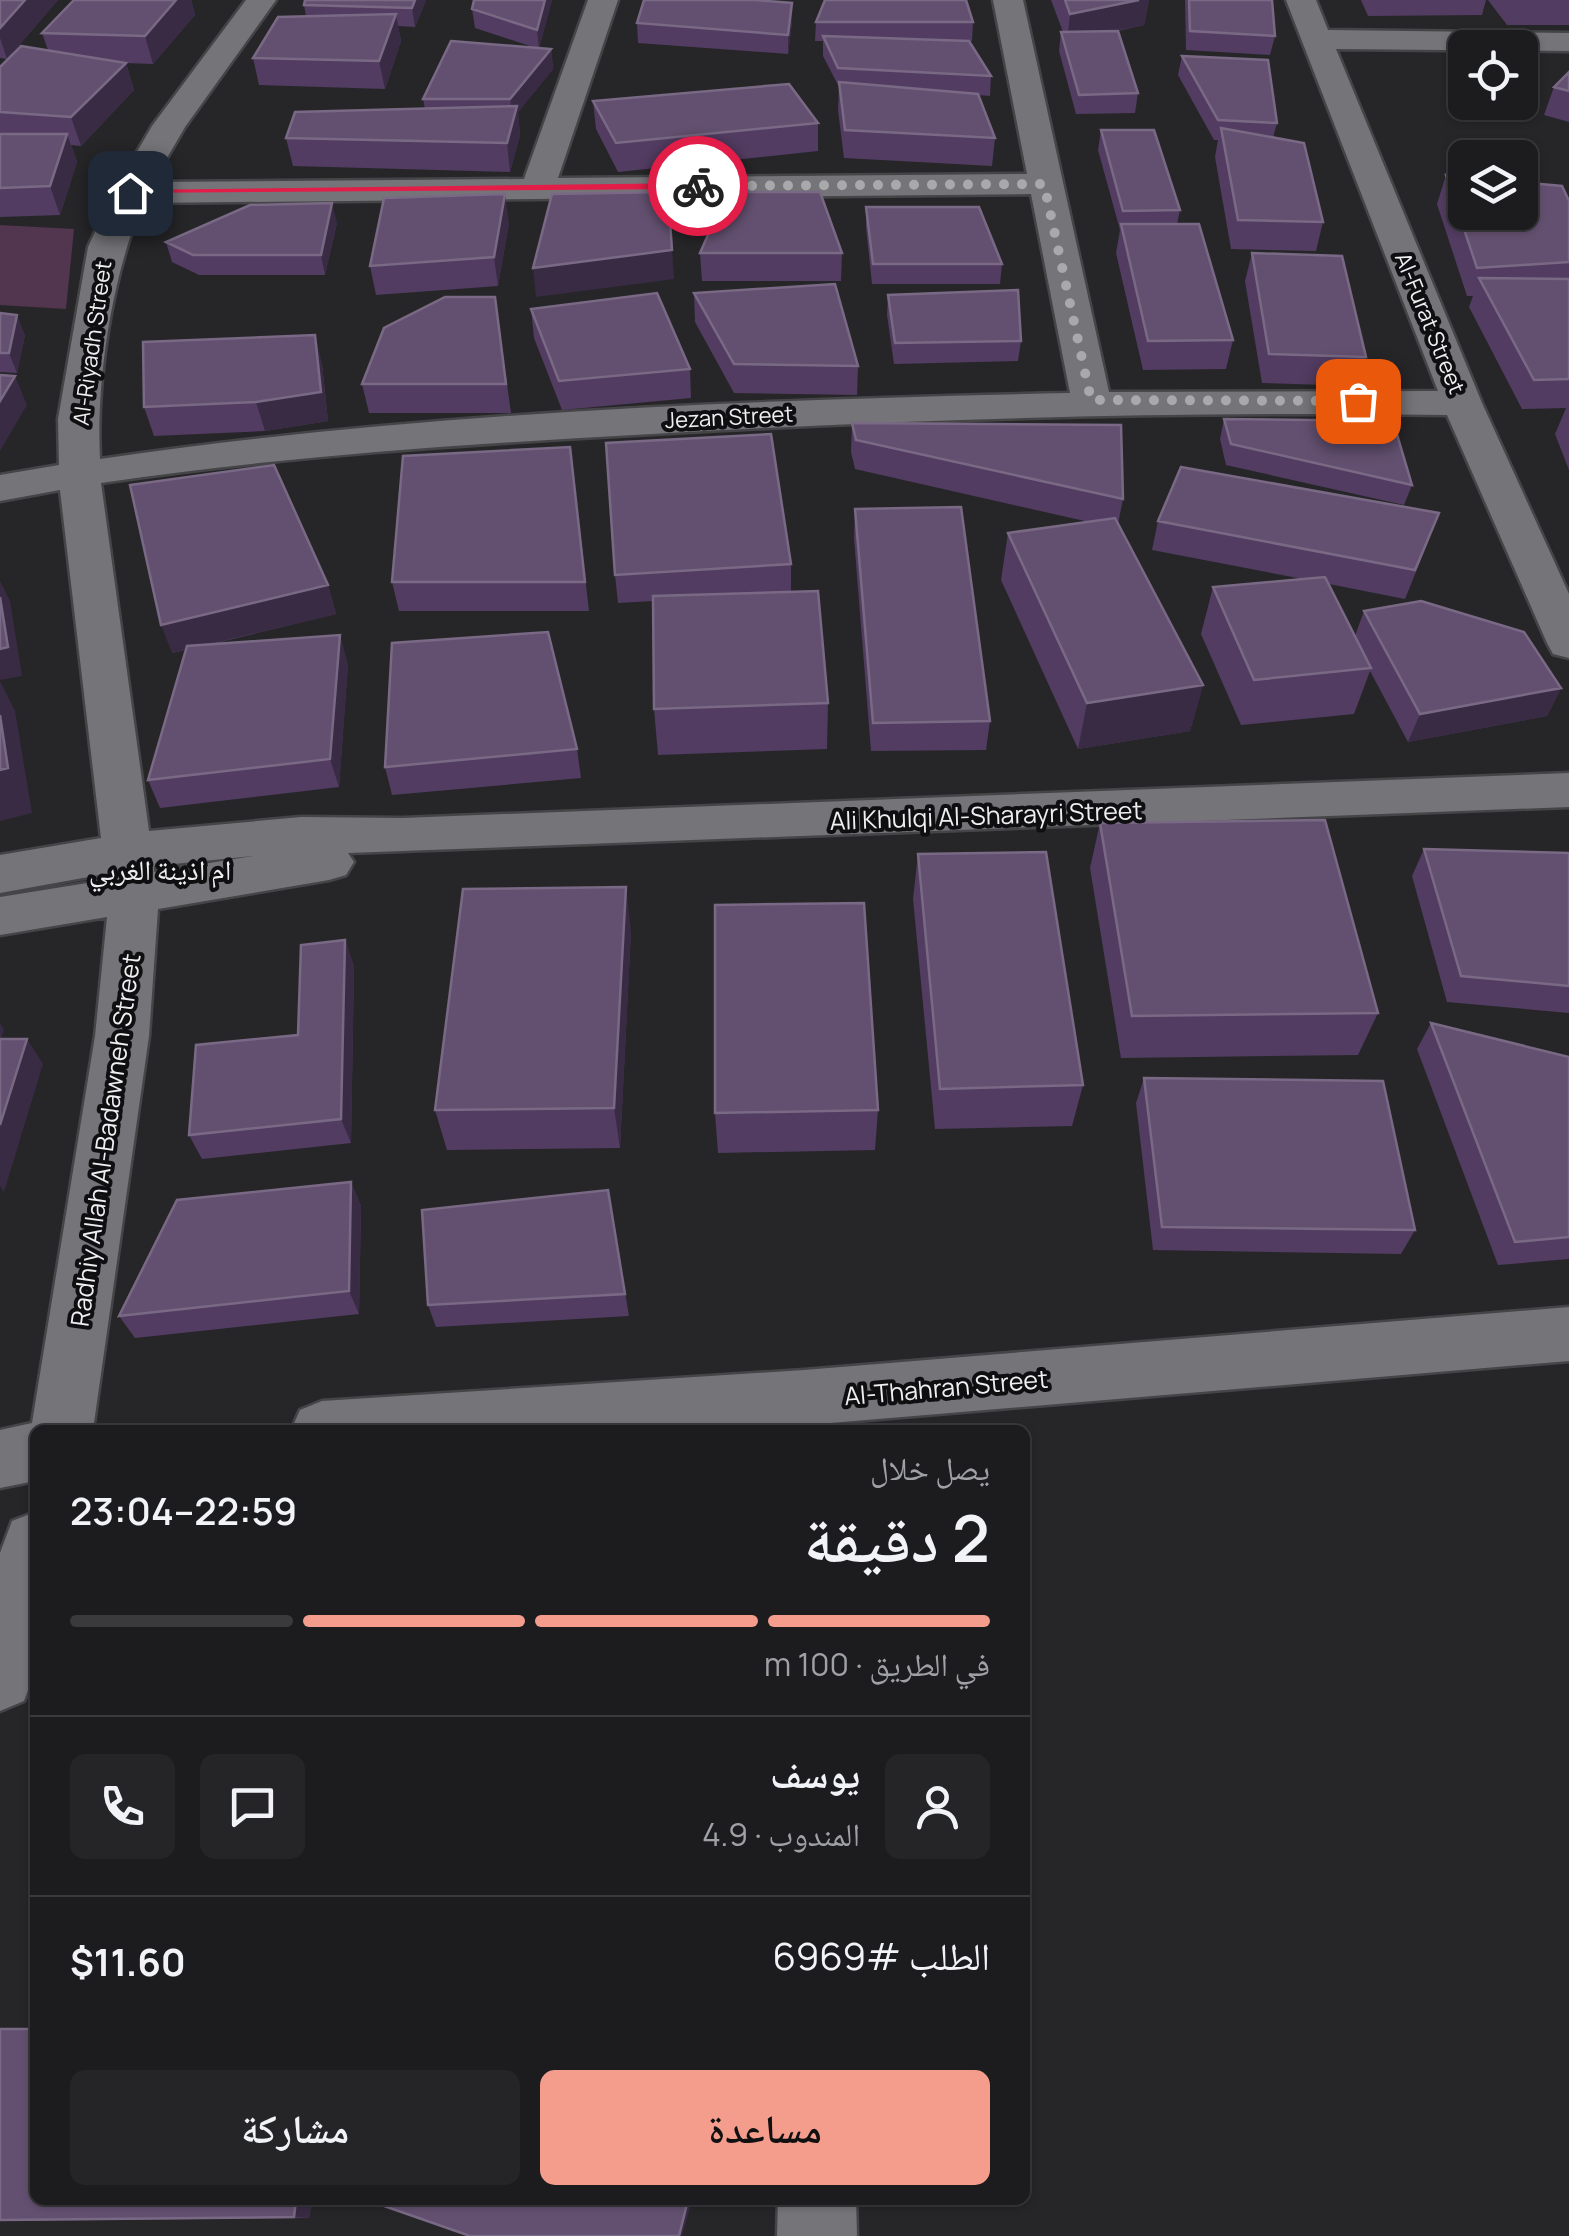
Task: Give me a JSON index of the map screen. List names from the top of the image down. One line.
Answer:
{"streets":{"street":["Al-Furat Street","Al-Riyadh Street","Jezan Street","Ali Khulqi Al-Sharayri Street","Radhiy Allah Al-Badawneh Street","Al-Thahran Street"]},"crossings":[["Al-Furat Street","Jezan Street"],["Al-Riyadh Street","Jezan Street"],["Al-Riyadh Street","Ali Khulqi Al-Sharayri Street"],["Al-Riyadh Street","Radhiy Allah Al-Badawneh Street"],["Ali Khulqi Al-Sharayri Street","Radhiy Allah Al-Badawneh Street"]],"districts":["ام اذينة الغربي"],"page":{"heading":["2 دقيقة","يصل خلال","22:59–23:04"],"panel":["يوسف","المندوب · 4.9","الطلب #6969","$11.60"],"bar":"في الطريق · 100 m","buttons":["مساعدة","مشاركة"]}}
